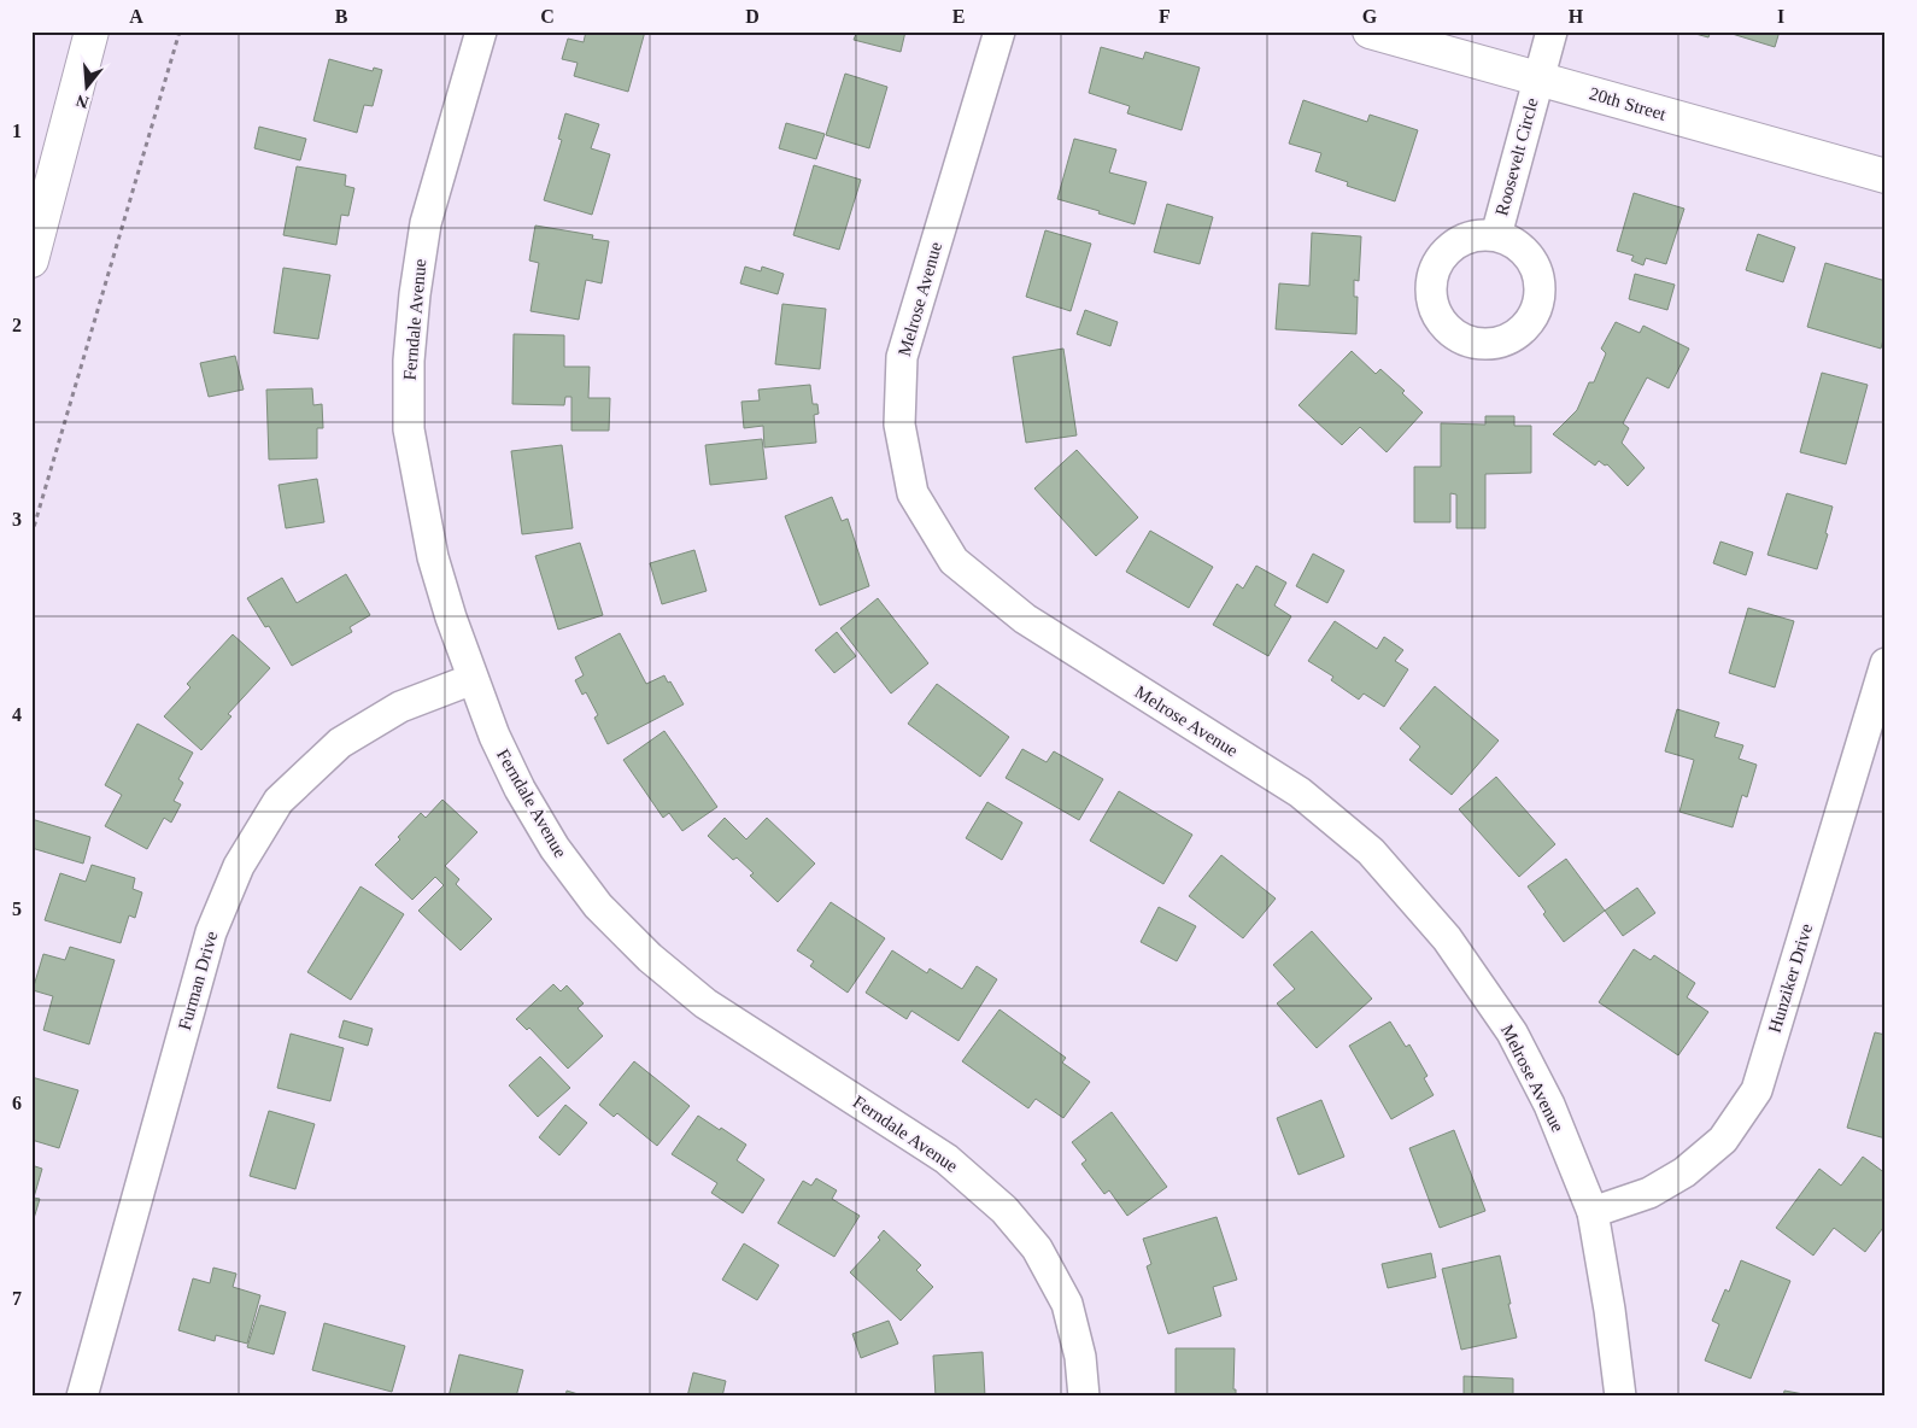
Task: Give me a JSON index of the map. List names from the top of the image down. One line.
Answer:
{"streets":{"street":["20th Street","Roosevelt Circle","Melrose Avenue","Ferndale Avenue","Hunziker Drive","Furman Drive"]},"crossings":[["20th Street","Roosevelt Circle"],["Melrose Avenue","Hunziker Drive"],["Ferndale Avenue","Furman Drive"]],"north":"bottom","grid":{"columns":["A","B","C","D","E","F","G","H","I"],"rows":["1","2","3","4","5","6","7"]}}
